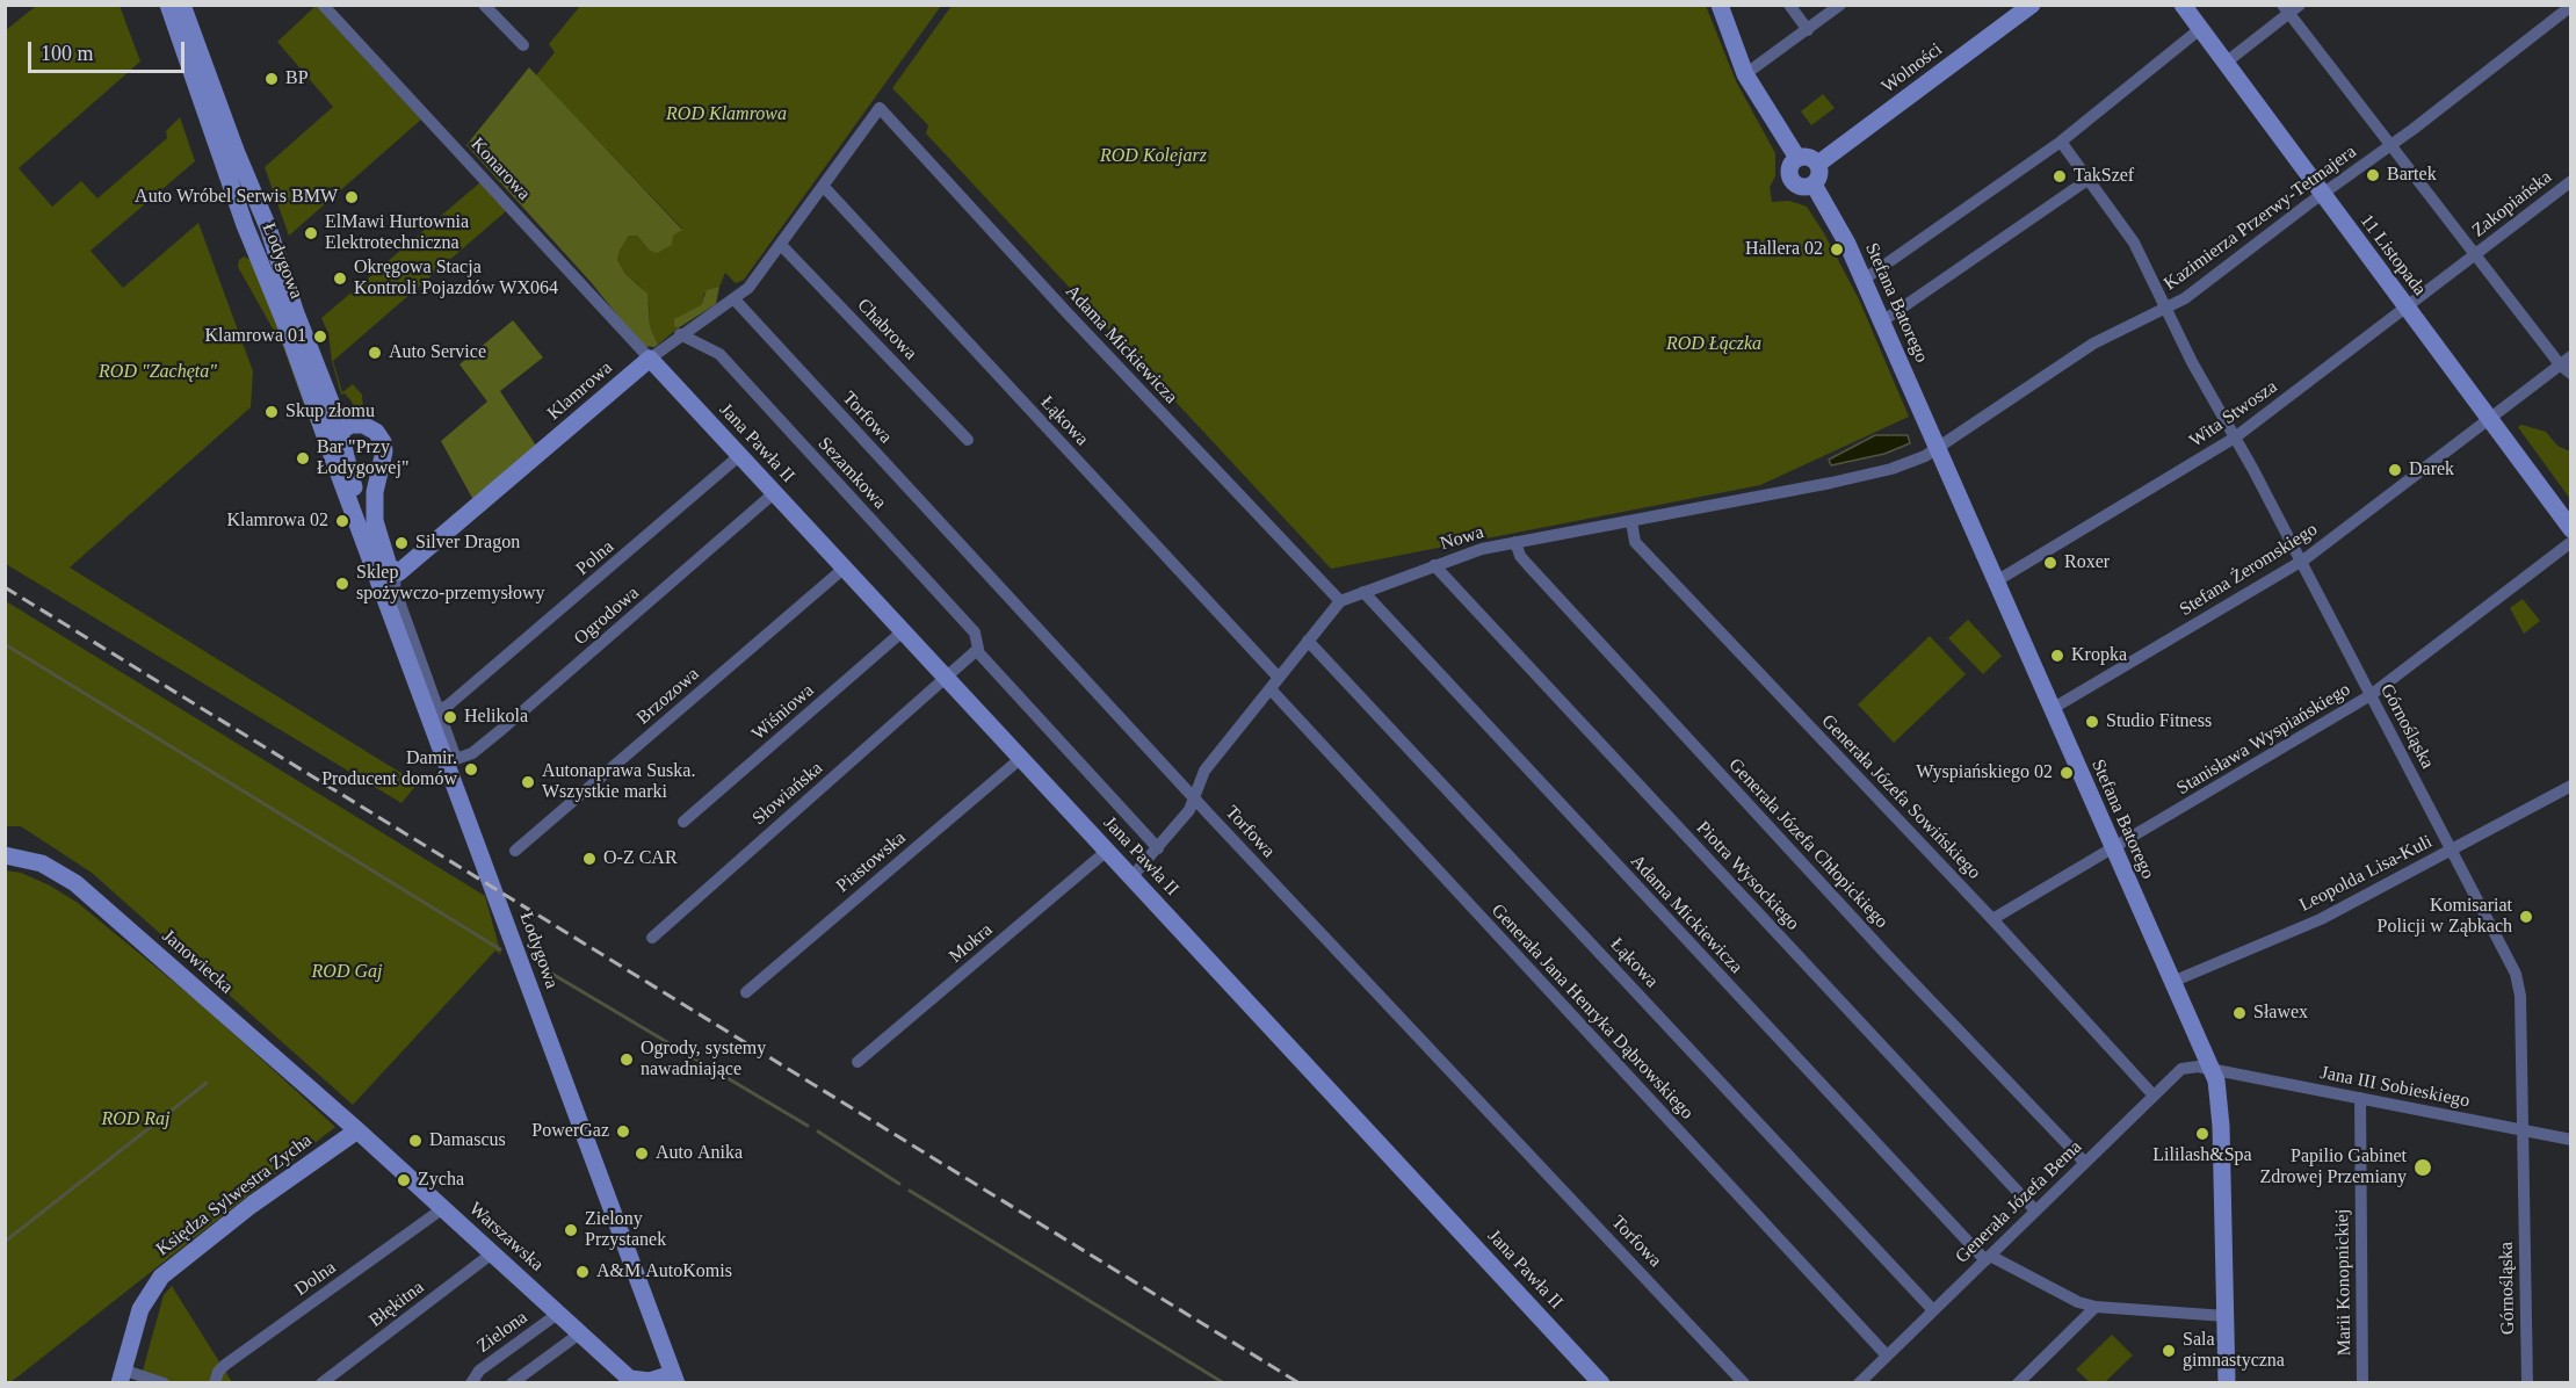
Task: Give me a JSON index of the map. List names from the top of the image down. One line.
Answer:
{"streets":{"street":["Wolności","Konarowa","Zakopiańska","Kazimierza Przerwy-Tetmajera","11 Listopada","Łodygowa","Stefana Batorego","Chabrowa","Adama Mickiewicza","Klamrowa","Wita Stwosza","Torfowa","Łąkowa","Jana Pawła II","Sezamkowa","Nowa","Polna","Stefana Żeromskiego","Ogrodowa","Brzozowa","Wiśniowa","Górnośląska","Stanisława Wyspiańskiego","Słowiańska","Generała Józefa Sowińskiego","Generała Józefa Chłopickiego","Piastowska","Leopolda Lisa-Kuli","Piotra Wysockiego","Mokra","Janowiecka","Generała Jana Henryka Dąbrowskiego","Jana III Sobieskiego","Księdza Sylwestra Zycha","Generała Józefa Bema","Warszawska","Dolna","Marii Konopnickiej","Błękitna","Zielona"]},"crossings":[["Wolności","Stefana Batorego"],["Konarowa","Klamrowa"],["Konarowa","Jana Pawła II"],["Zakopiańska","Wita Stwosza"],["Kazimierza Przerwy-Tetmajera","11 Listopada"],["Kazimierza Przerwy-Tetmajera","Stefana Batorego"],["Kazimierza Przerwy-Tetmajera","Nowa"],["Kazimierza Przerwy-Tetmajera","Górnośląska"],["11 Listopada","Wita Stwosza"],["11 Listopada","Stefana Żeromskiego"],["Stefana Batorego","Adama Mickiewicza"],["Stefana Batorego","Wita Stwosza"],["Stefana Batorego","Nowa"],["Stefana Batorego","Stefana Żeromskiego"],["Stefana Batorego","Stanisława Wyspiańskiego"],["Stefana Batorego","Leopolda Lisa-Kuli"],["Stefana Batorego","Jana III Sobieskiego"],["Stefana Batorego","Generała Józefa Bema"],["Chabrowa","Klamrowa"],["Adama Mickiewicza","Klamrowa"],["Adama Mickiewicza","Nowa"],["Adama Mickiewicza","Generała Józefa Bema"],["Klamrowa","Torfowa"],["Klamrowa","Łąkowa"],["Klamrowa","Jana Pawła II"],["Klamrowa","Sezamkowa"],["Wita Stwosza","Górnośląska"],["Torfowa","Nowa"],["Łąkowa","Nowa"],["Łąkowa","Generała Józefa Bema"],["Jana Pawła II","Nowa"],["Jana Pawła II","Polna"],["Jana Pawła II","Ogrodowa"],["Jana Pawła II","Brzozowa"],["Jana Pawła II","Wiśniowa"],["Jana Pawła II","Słowiańska"],["Jana Pawła II","Piastowska"],["Jana Pawła II","Mokra"],["Sezamkowa","Nowa"],["Nowa","Generała Józefa Sowińskiego"],["Nowa","Generała Józefa Chłopickiego"],["Nowa","Piotra Wysockiego"],["Nowa","Generała Jana Henryka Dąbrowskiego"],["Polna","Ogrodowa"],["Stefana Żeromskiego","Górnośląska"],["Górnośląska","Stanisława Wyspiańskiego"],["Górnośląska","Leopolda Lisa-Kuli"],["Górnośląska","Jana III Sobieskiego"],["Stanisława Wyspiańskiego","Generała Józefa Sowińskiego"],["Generała Józefa Sowińskiego","Generała Józefa Bema"],["Generała Józefa Chłopickiego","Generała Józefa Bema"],["Piotra Wysockiego","Generała Józefa Bema"],["Janowiecka","Księdza Sylwestra Zycha"],["Janowiecka","Warszawska"],["Generała Jana Henryka Dąbrowskiego","Generała Józefa Bema"],["Jana III Sobieskiego","Generała Józefa Bema"],["Jana III Sobieskiego","Marii Konopnickiej"],["Księdza Sylwestra Zycha","Warszawska"],["Warszawska","Dolna"],["Warszawska","Błękitna"],["Warszawska","Zielona"]],"parks":["ROD Klamrowa","ROD Kolejarz","ROD Łączka","ROD \"Zachęta\"","ROD Gaj","ROD Raj"],"places":["BP","Bartek","TakSzef","Auto Wróbel Serwis BMW","ElMawi Hurtownia Elektrotechniczna","Hallera 02","Okręgowa Stacja Kontroli Pojazdów WX064","Klamrowa 01","Auto Service","Skup złomu","Bar \"Przy Łodygowej\"","Darek","Klamrowa 02","Silver Dragon","Roxer","Sklep spożywczo-przemysłowy","Kropka","Helikola","Studio Fitness","Damir. Producent domów","Wyspiańskiego 02","Autonaprawa Suska. Wszystkie marki","O-Z CAR","Komisariat Policji w Ząbkach","Sławex","Ogrody, systemy nawadniające","PowerGaz","Lililash&Spa","Damascus","Auto Anika","Papilio Gabinet Zdrowej Przemiany","Zycha","Zielony Przystanek","A&M AutoKomis","Sala gimnastyczna"],"scale_bar":"100 m"}
